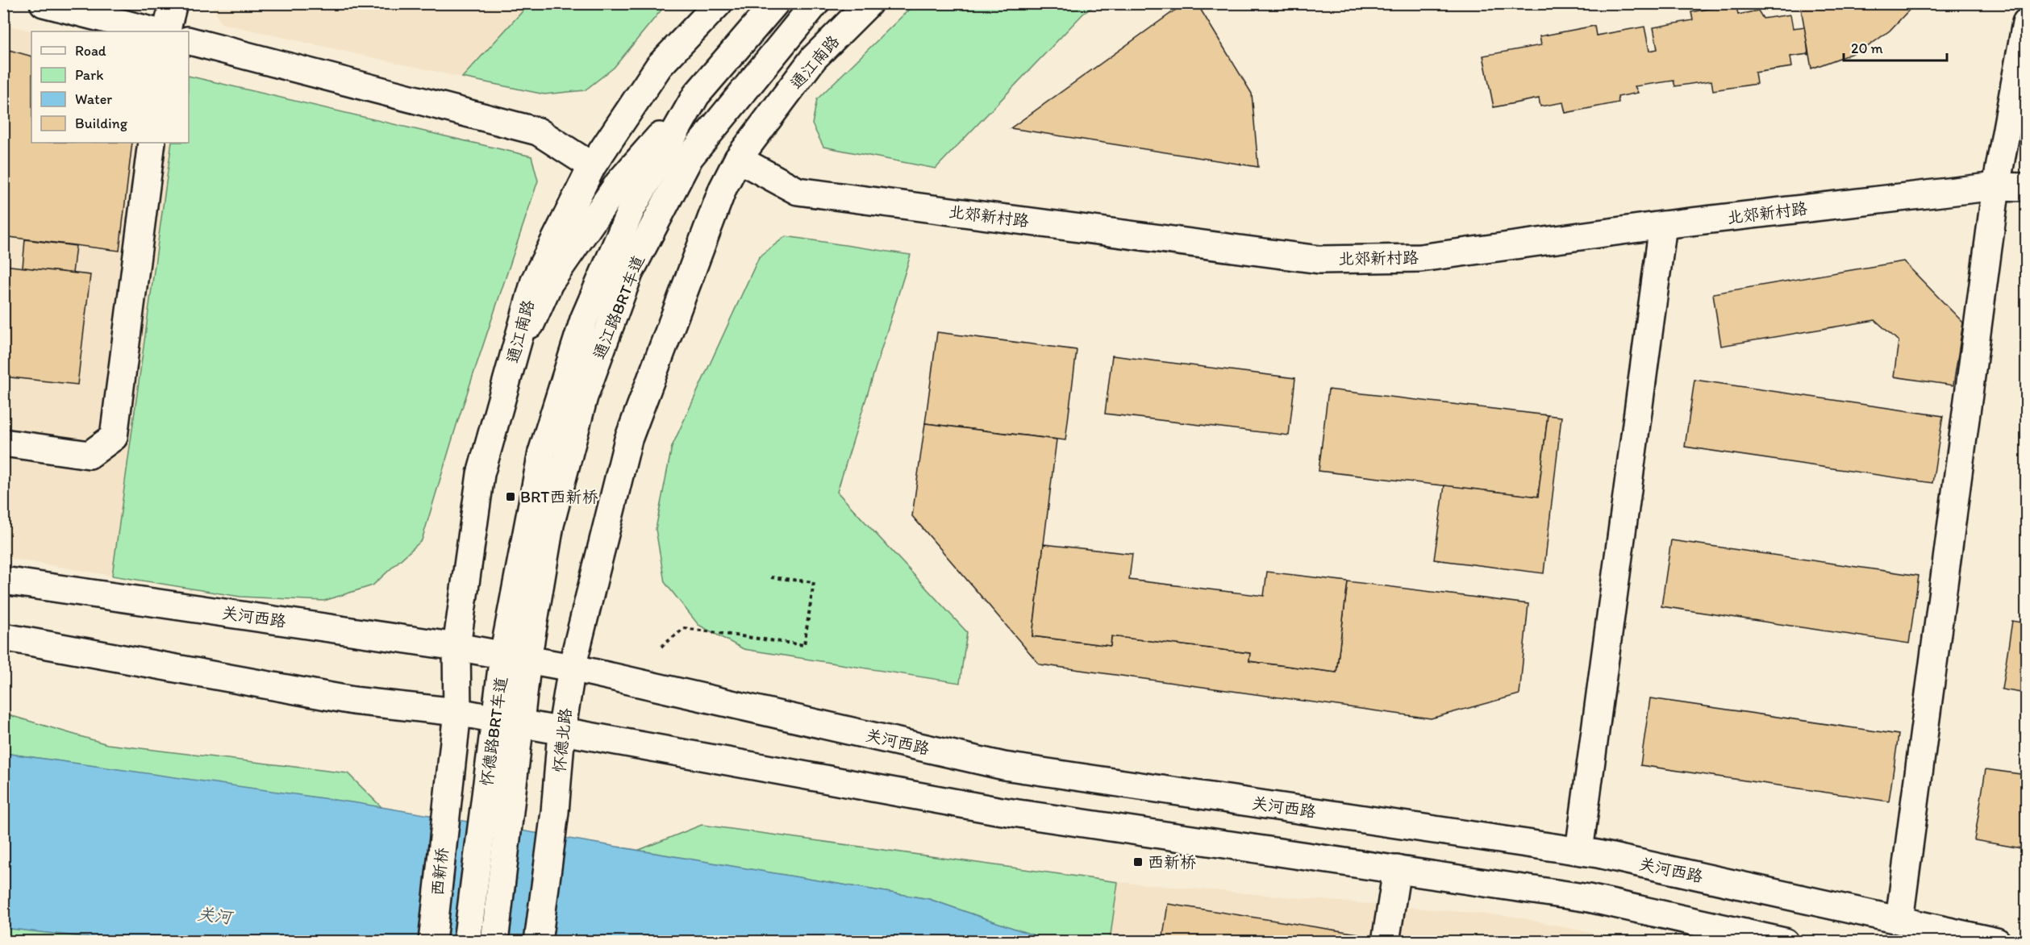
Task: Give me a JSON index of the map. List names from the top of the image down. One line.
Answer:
{"streets":{"main road":["通江南路","北郊新村路","通江路BRT车道","关河西路","怀德路BRT车道","怀德北路","西新桥"]},"crossings":[["通江南路","北郊新村路"],["通江南路","关河西路"],["通江南路","怀德北路"],["通江南路","西新桥"],["通江路BRT车道","关河西路"],["通江路BRT车道","怀德路BRT车道"],["关河西路","怀德路BRT车道"],["关河西路","怀德北路"]],"water":["关河"],"places":{"transit":["BRT西新桥","西新桥"]},"legend":["Road","Park","Water","Building"],"scale_bar":"20 m"}
